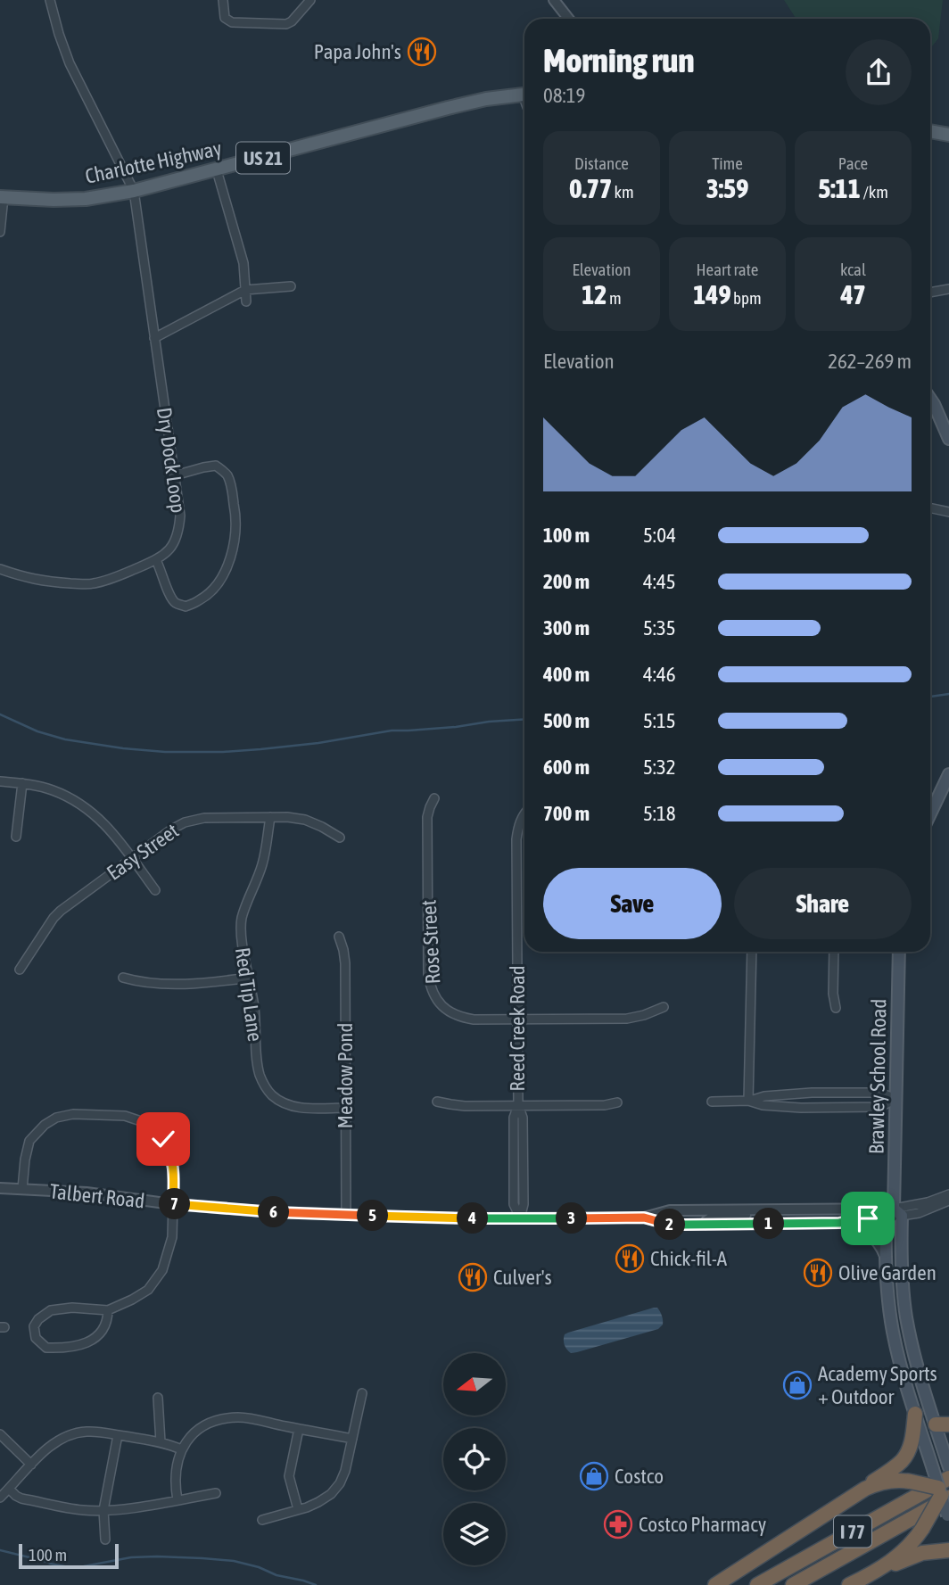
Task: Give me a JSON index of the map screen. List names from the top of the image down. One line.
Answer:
{"streets":{"highway":["I 77"],"main road":["US 21","Charlotte Highway","Brawley School Road"],"street":["Dry Dock Loop","Easy Street","Rose Street","Red Tip Lane","Reed Creek Road","Meadow Pond","Talbert Road"]},"crossings":[["Charlotte Highway","Dry Dock Loop"],["Easy Street","Red Tip Lane"],["Rose Street","Reed Creek Road"],["Red Tip Lane","Meadow Pond"],["Reed Creek Road","Talbert Road"],["Meadow Pond","Talbert Road"],["Brawley School Road","Talbert Road"]],"places":{"restaurant":["Papa John's","Chick-fil-A","Olive Garden","Culver's"],"shop":["Academy Sports + Outdoor","Costco"],"pharmacy":["Costco Pharmacy"]},"scale_bar":"100 m","north":"left","page":{"heading":["Morning run","08:19"],"stats":[["Distance","0.77 km"],["Time","3:59"],["Pace","5:11 /km"],["Elevation","12 m"],["Heart rate","149 bpm"],["kcal","47"]],"chart":["Elevation","262–269 m"],"list":[{"name":"100 m","note":"5:04"},{"name":"200 m","note":"4:45"},{"name":"300 m","note":"5:35"},{"name":"400 m","note":"4:46"},{"name":"500 m","note":"5:15"},{"name":"600 m","note":"5:32"},{"name":"700 m","note":"5:18"}],"buttons":["Save","Share"],"pins":["7","6","5","3","4","1","2"],"scale":"100 m"}}
